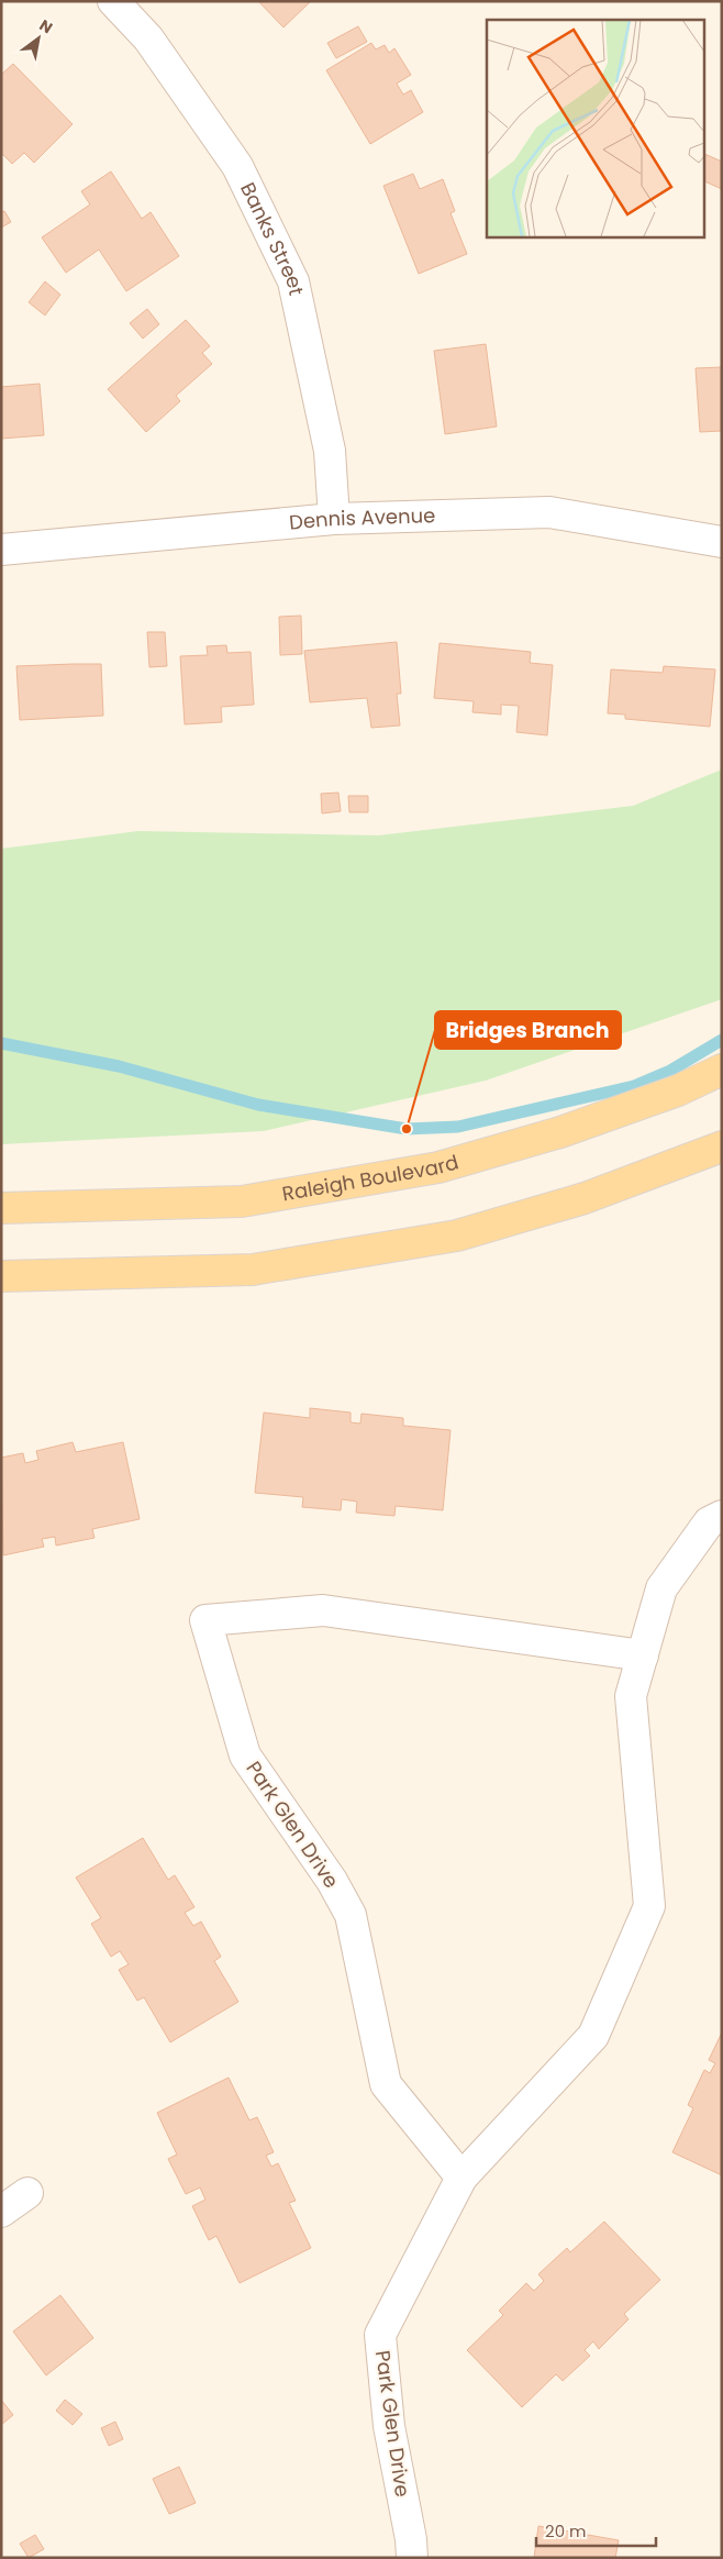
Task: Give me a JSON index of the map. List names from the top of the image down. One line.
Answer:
{"streets":{"main road":["Raleigh Boulevard"],"street":["Banks Street","Dennis Avenue","Park Glen Drive"]},"crossings":[["Banks Street","Dennis Avenue"]],"places":["Bridges Branch"],"scale_bar":"20 m","north":"top right"}
